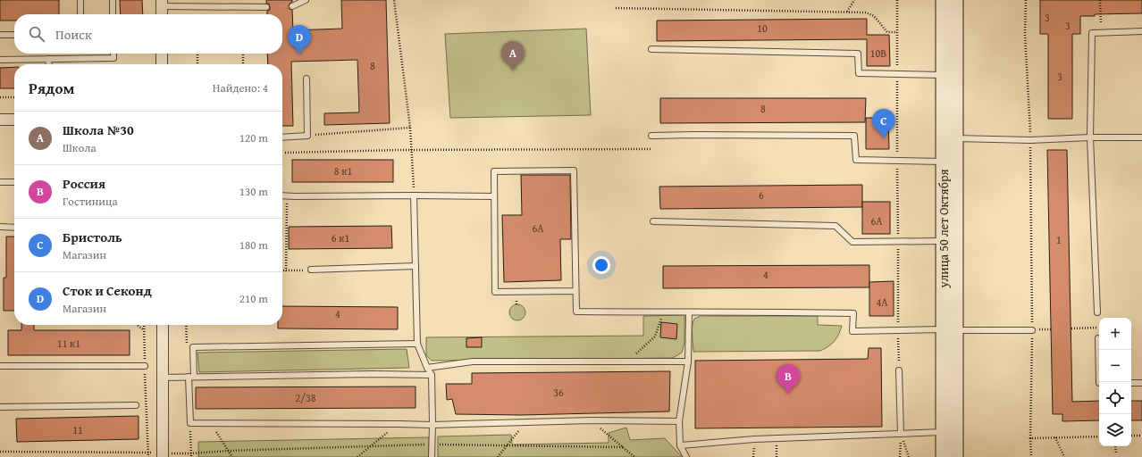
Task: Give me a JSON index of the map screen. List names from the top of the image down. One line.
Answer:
{"streets":{"street":["улица 50 лет Октября"]},"house_numbers":["3","3","10","10В","8","3","8","8 к1","6","6А","6А","6 к1","1","4","4А","4","11 к1","36","2/38","11"],"page":{"search":"Поиск","pins":["D","A","C","B"],"heading":["Рядом","Найдено: 4"],"list":[{"mark":"A","name":"Школа №30","note":"Школа","value":"120 m"},{"mark":"B","name":"Россия","note":"Гостиница","value":"130 m"},{"mark":"C","name":"Бристоль","note":"Магазин","value":"180 m"},{"mark":"D","name":"Сток и Секонд","note":"Магазин","value":"210 m"}],"map_buttons":["+","−"]}}
